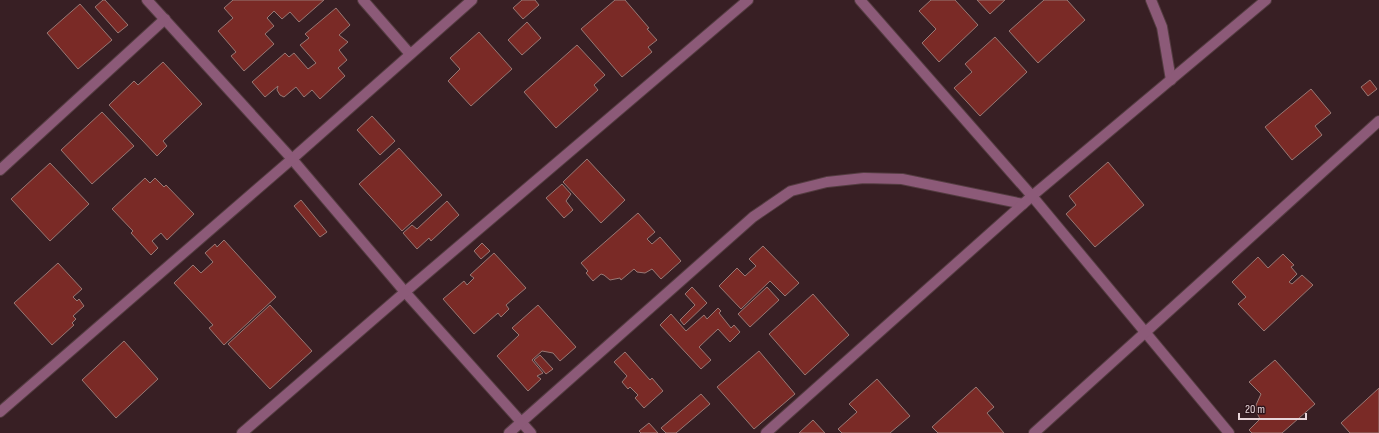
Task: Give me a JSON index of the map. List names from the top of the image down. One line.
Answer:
{"scale_bar":"20 m"}
